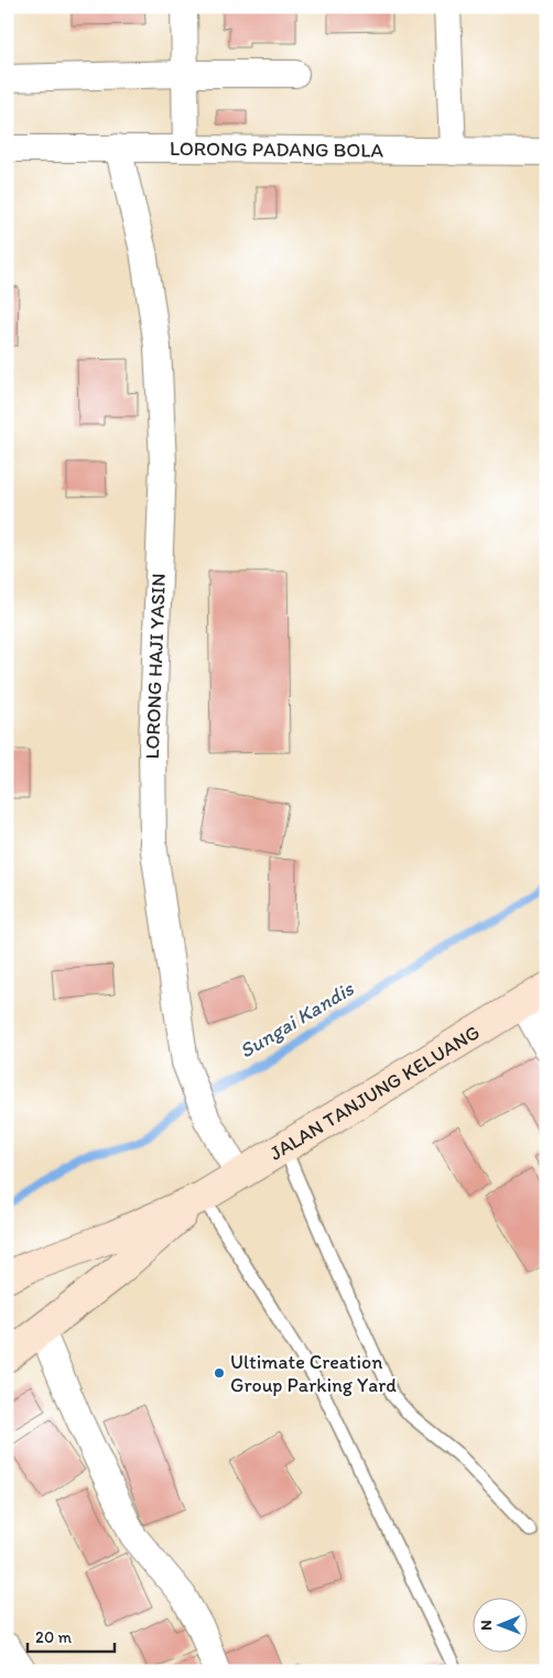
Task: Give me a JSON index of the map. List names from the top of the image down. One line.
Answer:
{"streets":{"main road":["JALAN TANJUNG KELUANG"],"street":["LORONG PADANG BOLA","LORONG HAJI YASIN"]},"crossings":[["LORONG PADANG BOLA","LORONG HAJI YASIN"],["LORONG HAJI YASIN","JALAN TANJUNG KELUANG"]],"water":["Sungai Kandis"],"places":["Ultimate Creation Group Parking Yard"],"scale_bar":"20 m","north":"left"}
